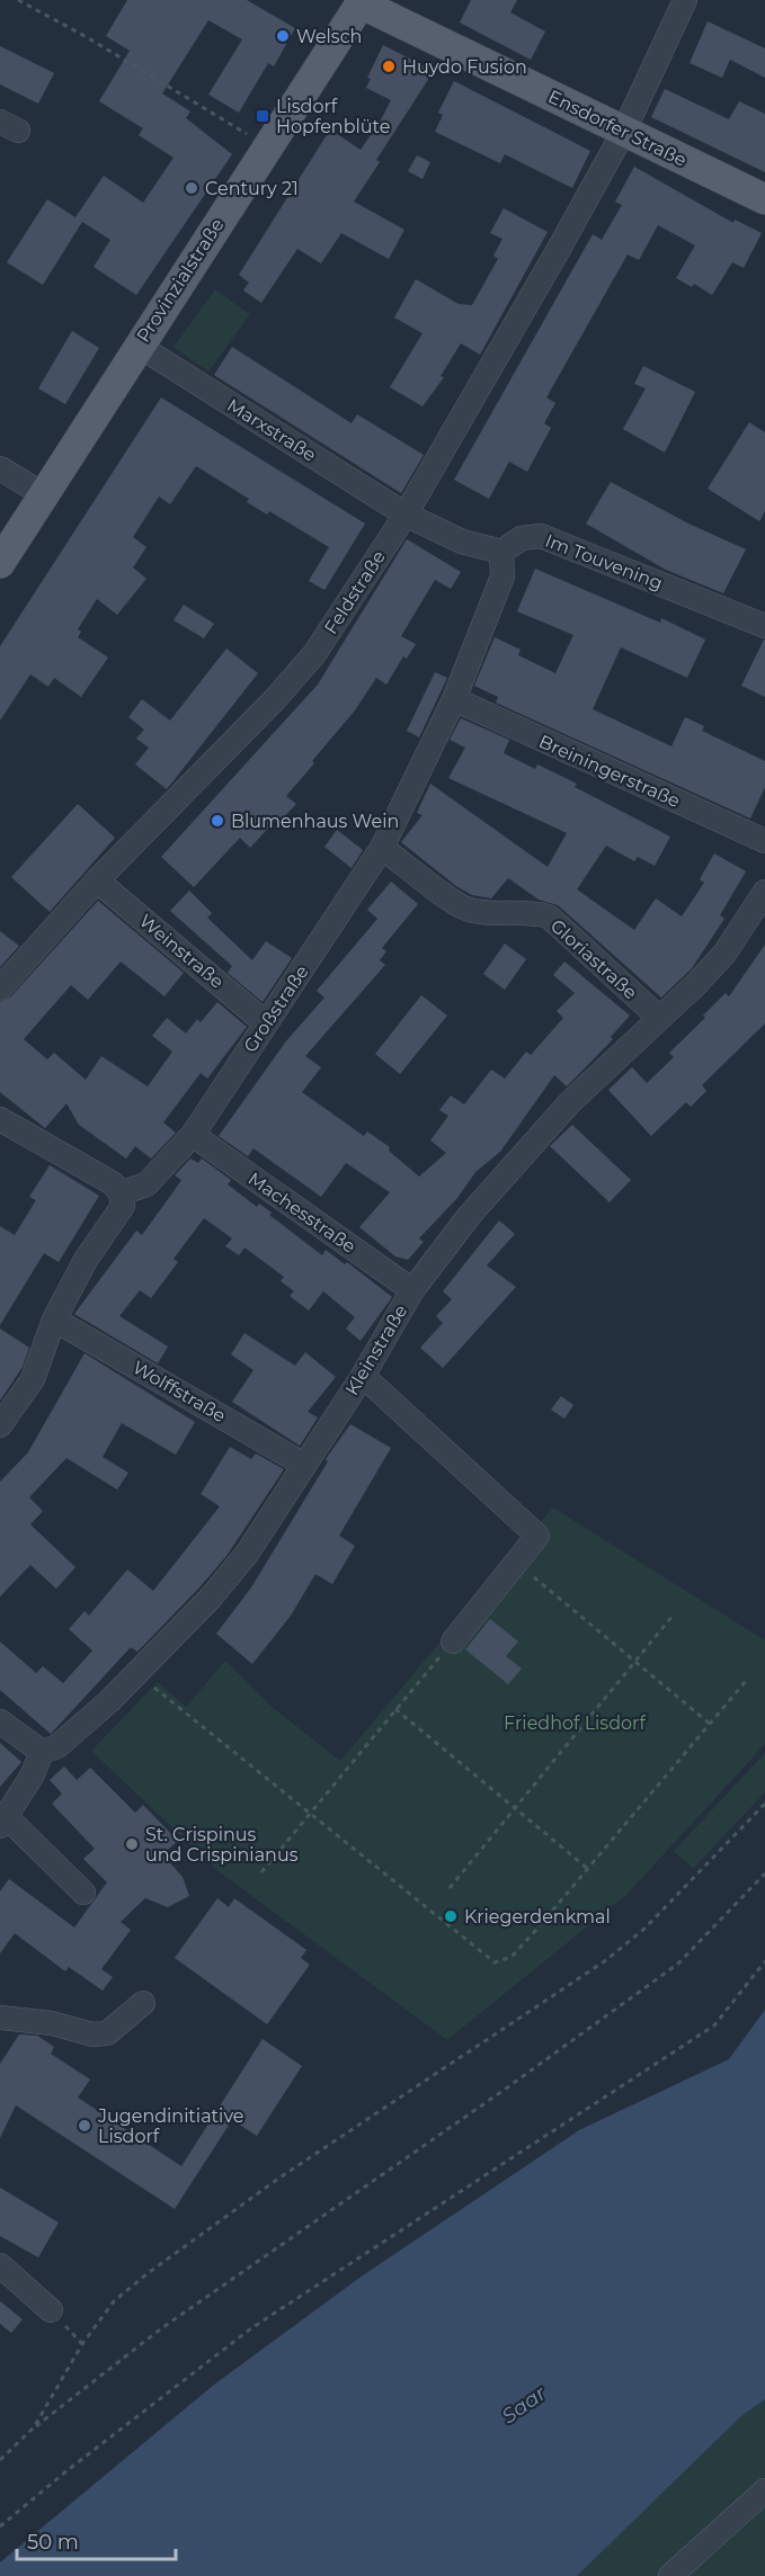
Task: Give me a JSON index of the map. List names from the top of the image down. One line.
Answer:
{"streets":{"main road":["Ensdorfer Straße","Provinzialstraße"],"street":["Marxstraße","Im Touvening","Feldstraße","Breiningerstraße","Weinstraße","Gloriastraße","Großstraße","Machesstraße","Kleinstraße","Wolffstraße"]},"crossings":[["Ensdorfer Straße","Provinzialstraße"],["Ensdorfer Straße","Feldstraße"],["Provinzialstraße","Marxstraße"],["Marxstraße","Feldstraße"],["Im Touvening","Großstraße"],["Feldstraße","Weinstraße"],["Breiningerstraße","Großstraße"],["Weinstraße","Großstraße"],["Gloriastraße","Großstraße"],["Gloriastraße","Kleinstraße"],["Großstraße","Machesstraße"],["Machesstraße","Kleinstraße"],["Kleinstraße","Wolffstraße"]],"water":["Saar"],"parks":["Friedhof Lisdorf"],"places":{"other":["Welsch","Huydo Fusion","Century 21","Blumenhaus Wein","St. Crispinus und Crispinianus","Kriegerdenkmal","Jugendinitiative Lisdorf"],"transit":["Lisdorf Hopfenblüte"]},"scale_bar":"50 m"}
